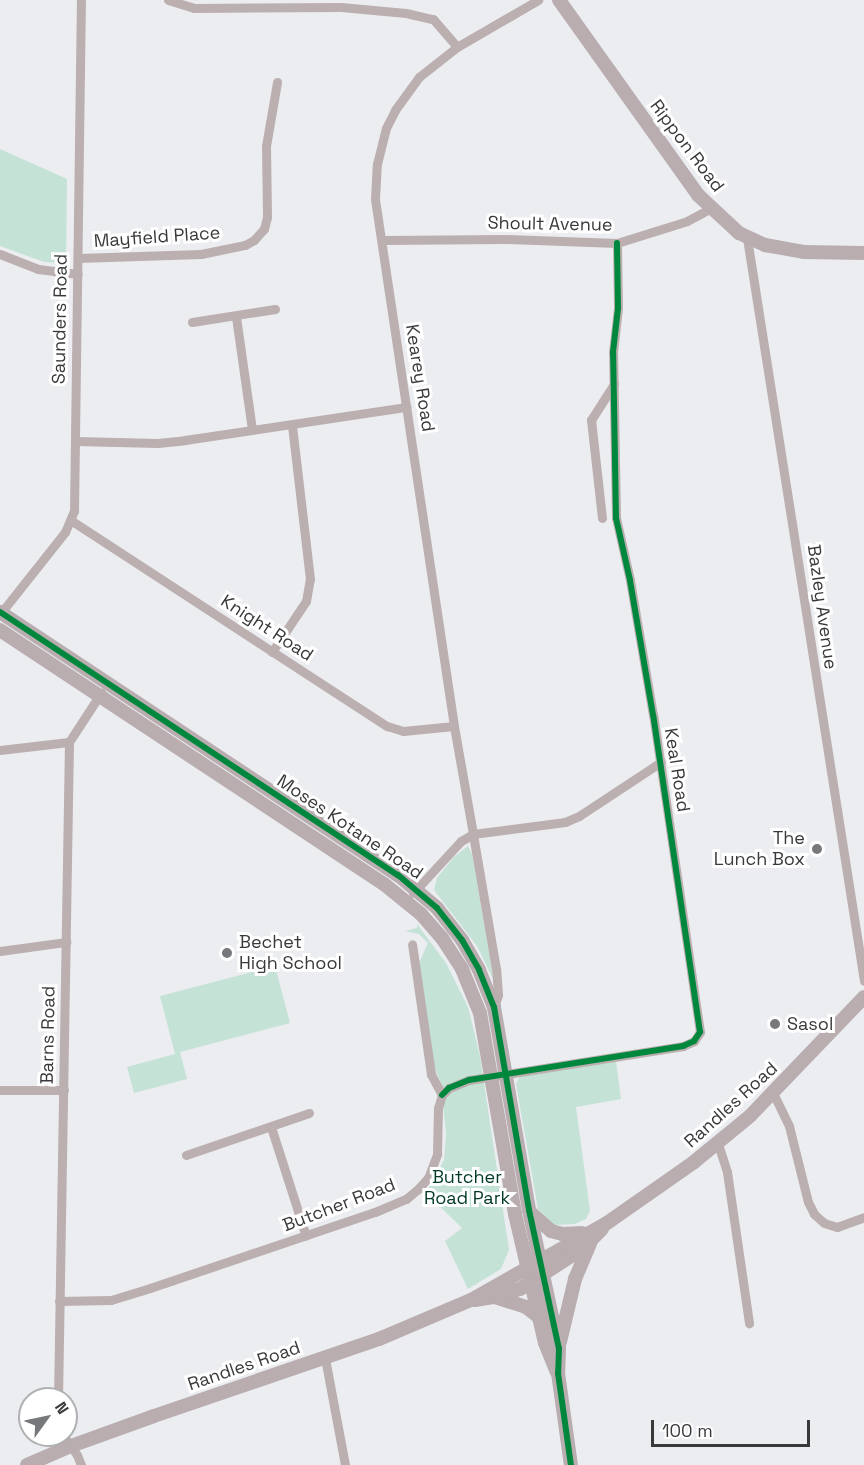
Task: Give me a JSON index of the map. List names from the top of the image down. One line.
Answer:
{"streets":{"street":["Rippon Road","Shoult Avenue","Mayfield Place","Saunders Road","Kearey Road","Bazley Avenue","Knight Road","Keal Road","Moses Kotane Road","Barns Road","Randles Road","Butcher Road"]},"crossings":[["Rippon Road","Shoult Avenue"],["Rippon Road","Bazley Avenue"],["Shoult Avenue","Kearey Road"],["Shoult Avenue","Keal Road"],["Mayfield Place","Saunders Road"],["Saunders Road","Knight Road"],["Saunders Road","Moses Kotane Road"],["Kearey Road","Knight Road"],["Kearey Road","Moses Kotane Road"],["Keal Road","Moses Kotane Road"],["Keal Road","Butcher Road"],["Moses Kotane Road","Randles Road"],["Barns Road","Butcher Road"]],"parks":["Butcher Road Park"],"places":["The Lunch Box","Bechet High School","Sasol"],"scale_bar":"100 m","north":"top right"}
